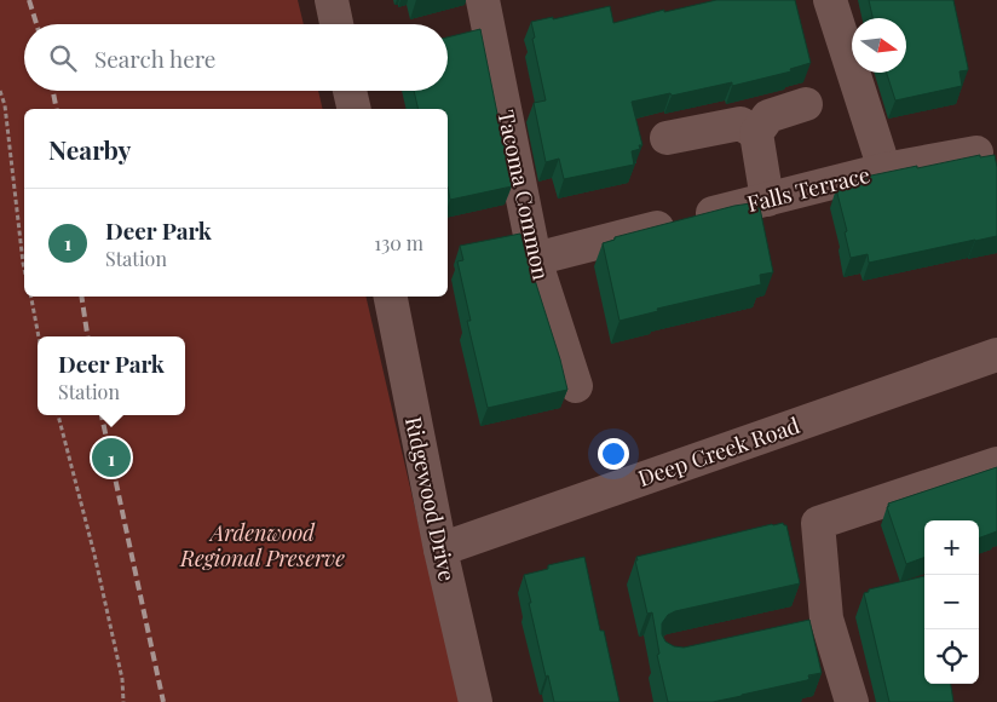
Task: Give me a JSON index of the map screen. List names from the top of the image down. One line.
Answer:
{"streets":{"street":["Falls Terrace","Tacoma Common","Deep Creek Road","Ridgewood Drive"]},"crossings":[["Falls Terrace","Tacoma Common"],["Deep Creek Road","Ridgewood Drive"]],"parks":["Ardenwood Regional Preserve"],"north":"right","page":{"search":"Search here","heading":"Nearby","list":[{"mark":"1","name":"Deer Park","note":"Station","value":"130 m"}],"popup":["Deer Park","Station"],"pins":"1","map_buttons":["+","−"]}}
